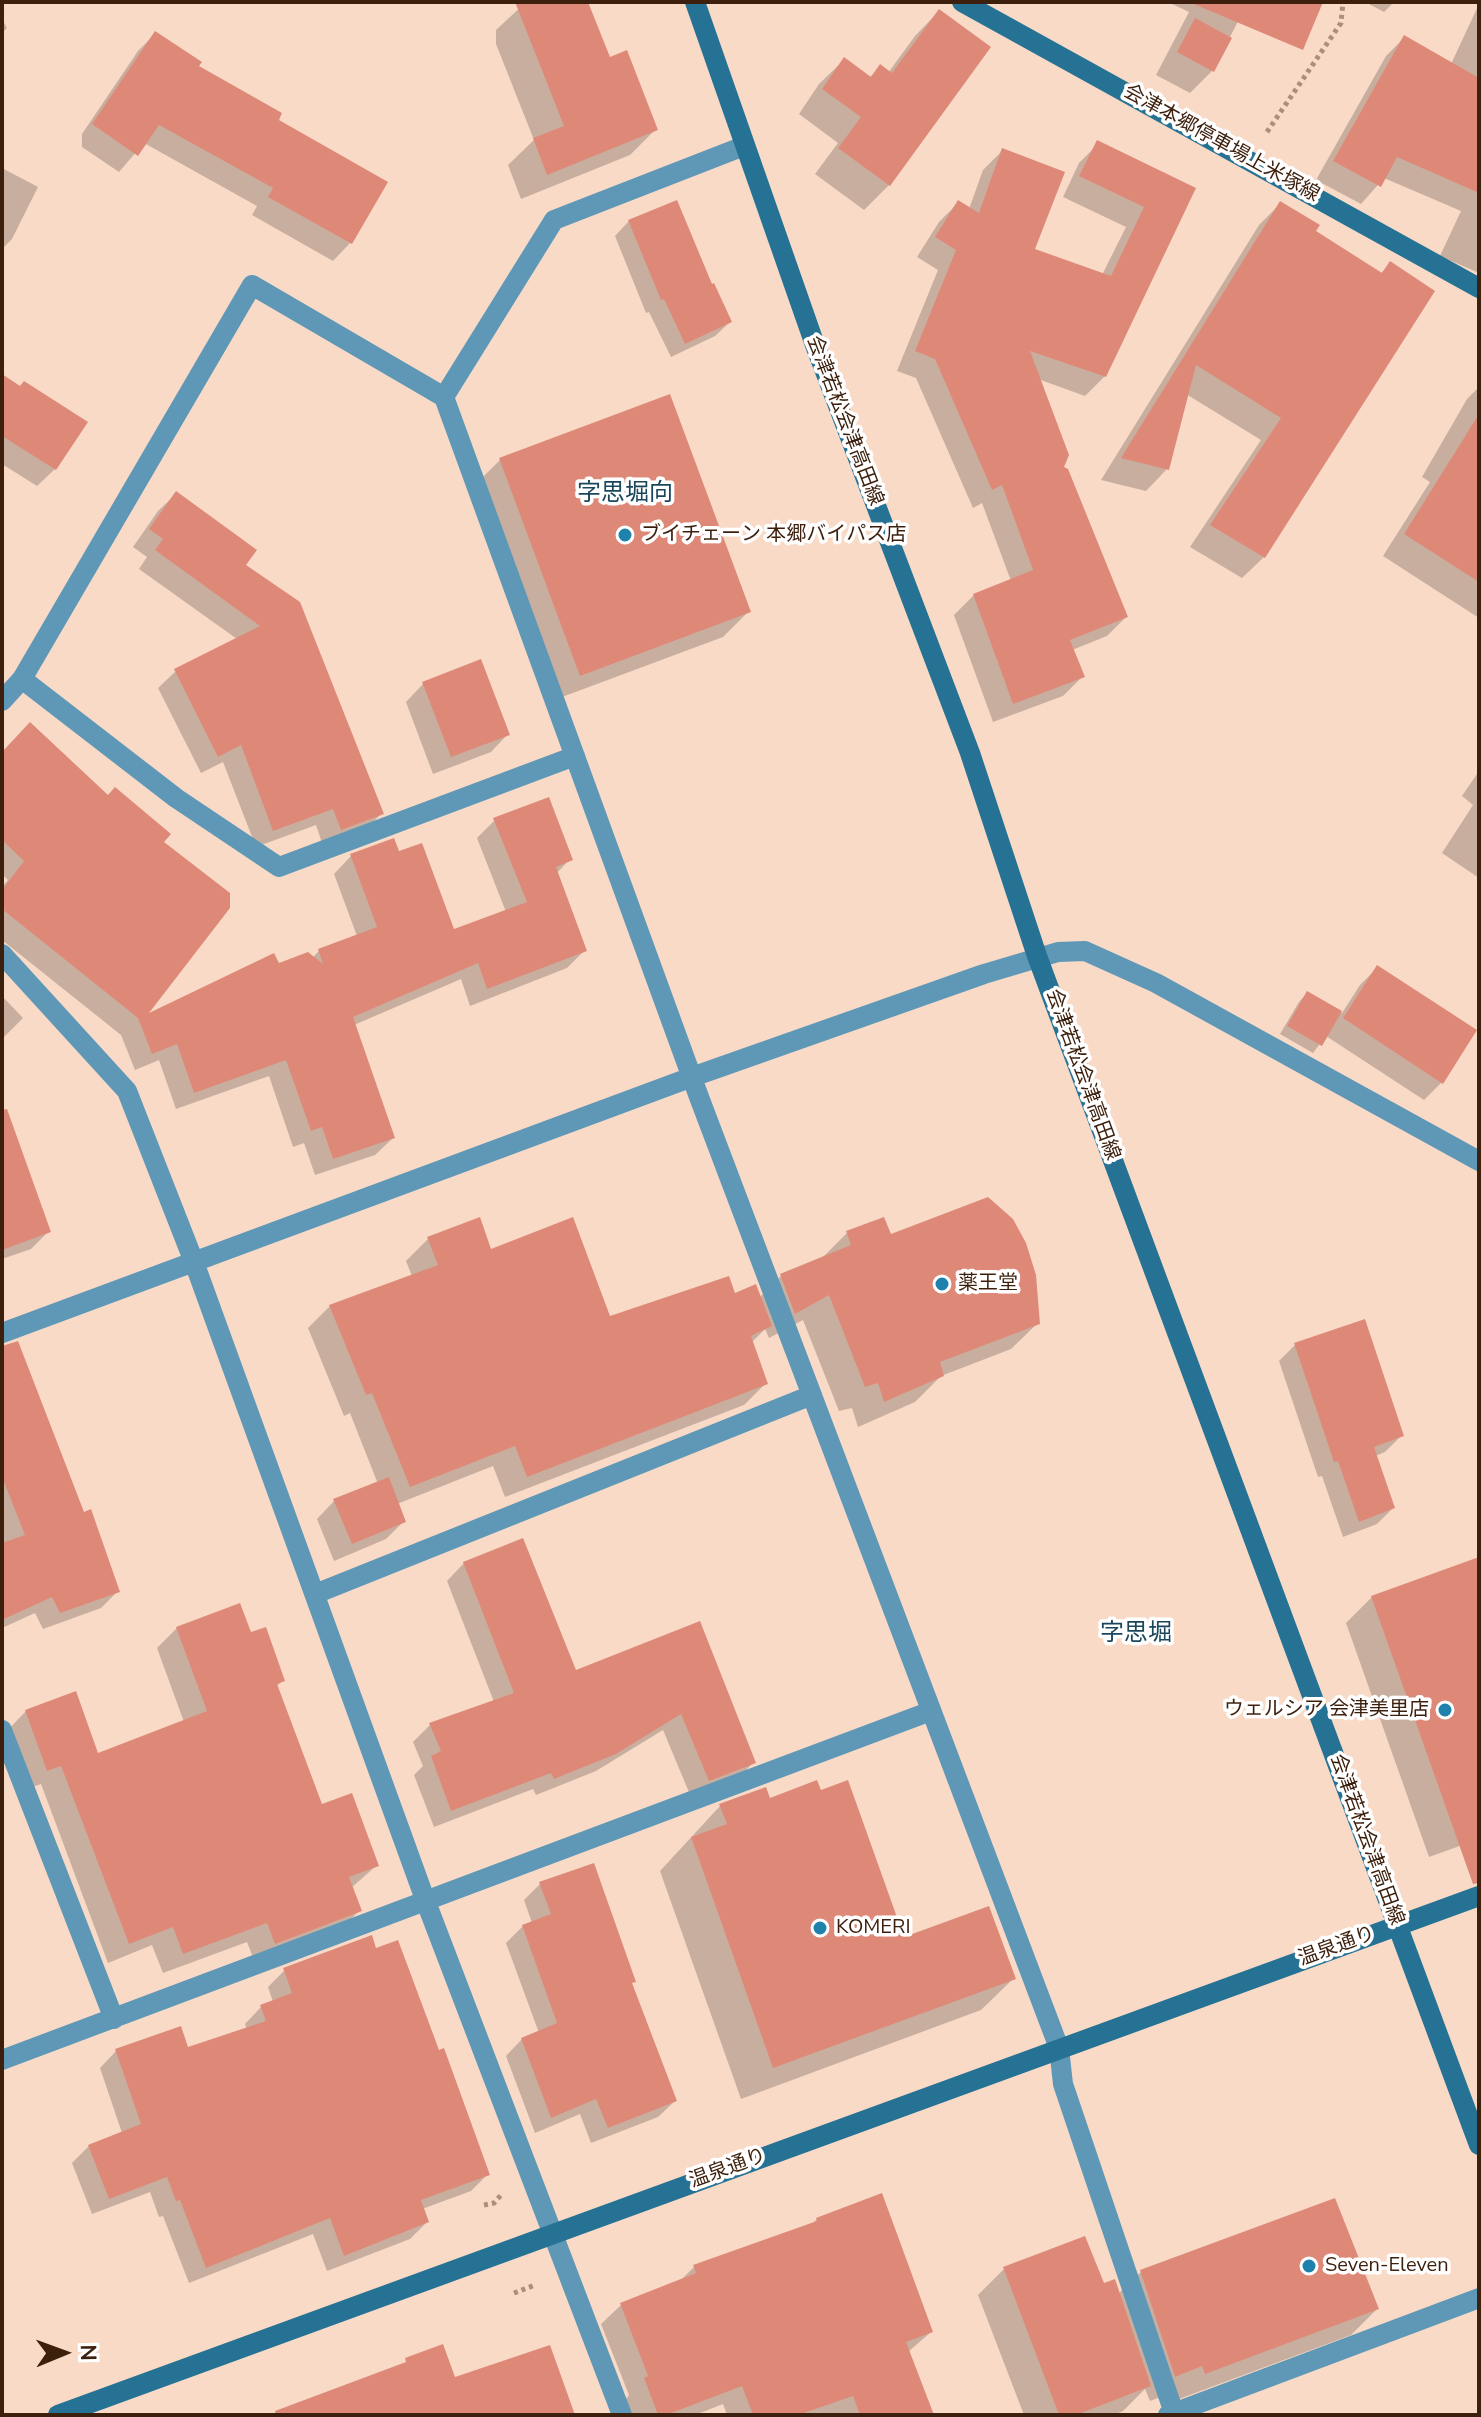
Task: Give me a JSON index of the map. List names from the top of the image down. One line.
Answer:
{"streets":{"main road":["会津本郷停車場上米塚線","会津若松会津高田線","温泉通り"]},"crossings":[["会津若松会津高田線","温泉通り"]],"districts":["字思堀向","字思堀"],"places":["ブイチェーン 本郷バイパス店","薬王堂","ウェルシア 会津美里店","KOMERI","Seven-Eleven"],"north":"right"}
